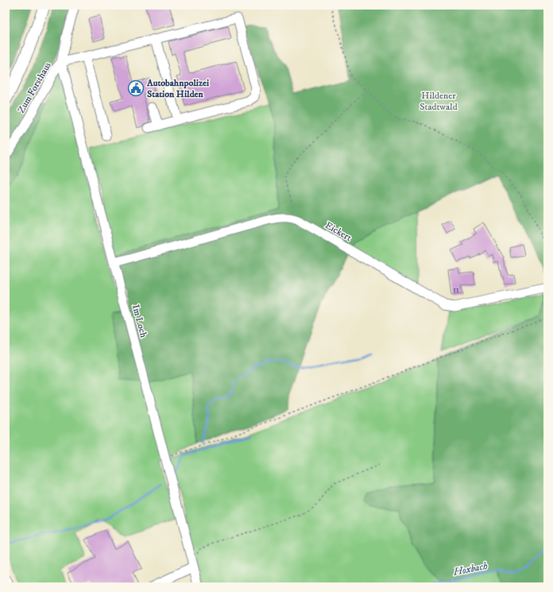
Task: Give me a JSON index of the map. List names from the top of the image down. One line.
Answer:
{"streets":{"street":["Zum Forsthaus","Eickert","Im Loch"]},"crossings":[["Zum Forsthaus","Im Loch"],["Eickert","Im Loch"]],"water":["Hoxbach"],"parks":["Hildener Stadtwald"],"places":{"public building":["Autobahnpolizei Station Hilden"]},"house_numbers":["11"]}
